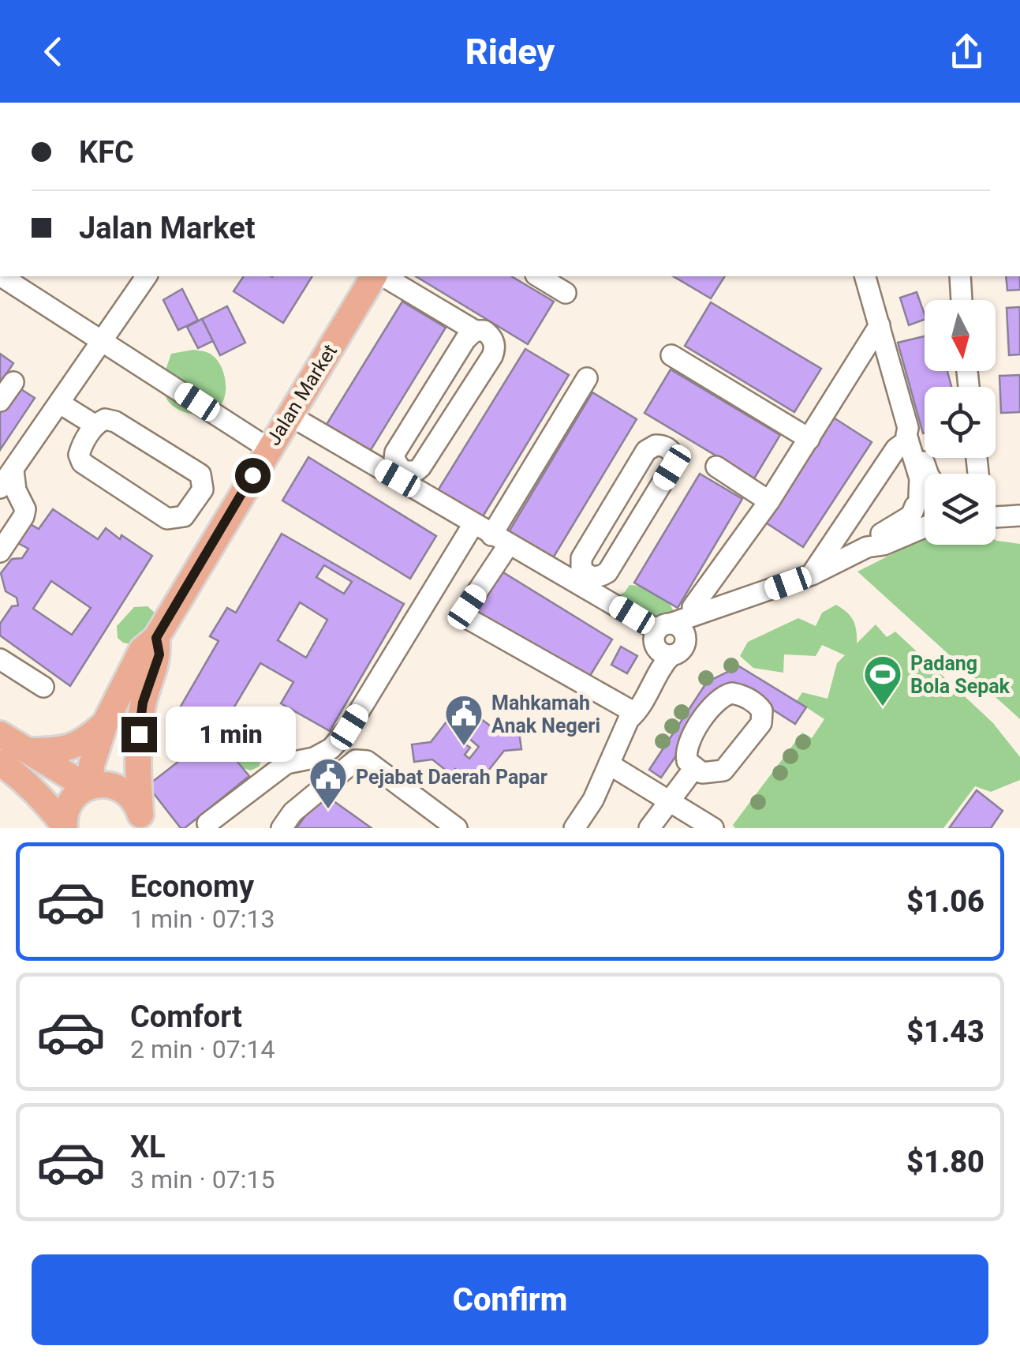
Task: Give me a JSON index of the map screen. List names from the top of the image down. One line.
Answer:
{"streets":{"main road":["Jalan Market"]},"places":{"sports":["Padang Bola Sepak"],"public building":["Mahkamah Anak Negeri","Pejabat Daerah Papar"]},"north":"bottom","page":{"header":"Ridey","banner":["KFC","Jalan Market"],"bubble":"1 min","list":[{"name":"Economy","note":"1 min · 07:13","value":"$1.06"},{"name":"Comfort","note":"2 min · 07:14","value":"$1.43"},{"name":"XL","note":"3 min · 07:15","value":"$1.80"}],"buttons":"Confirm"}}
